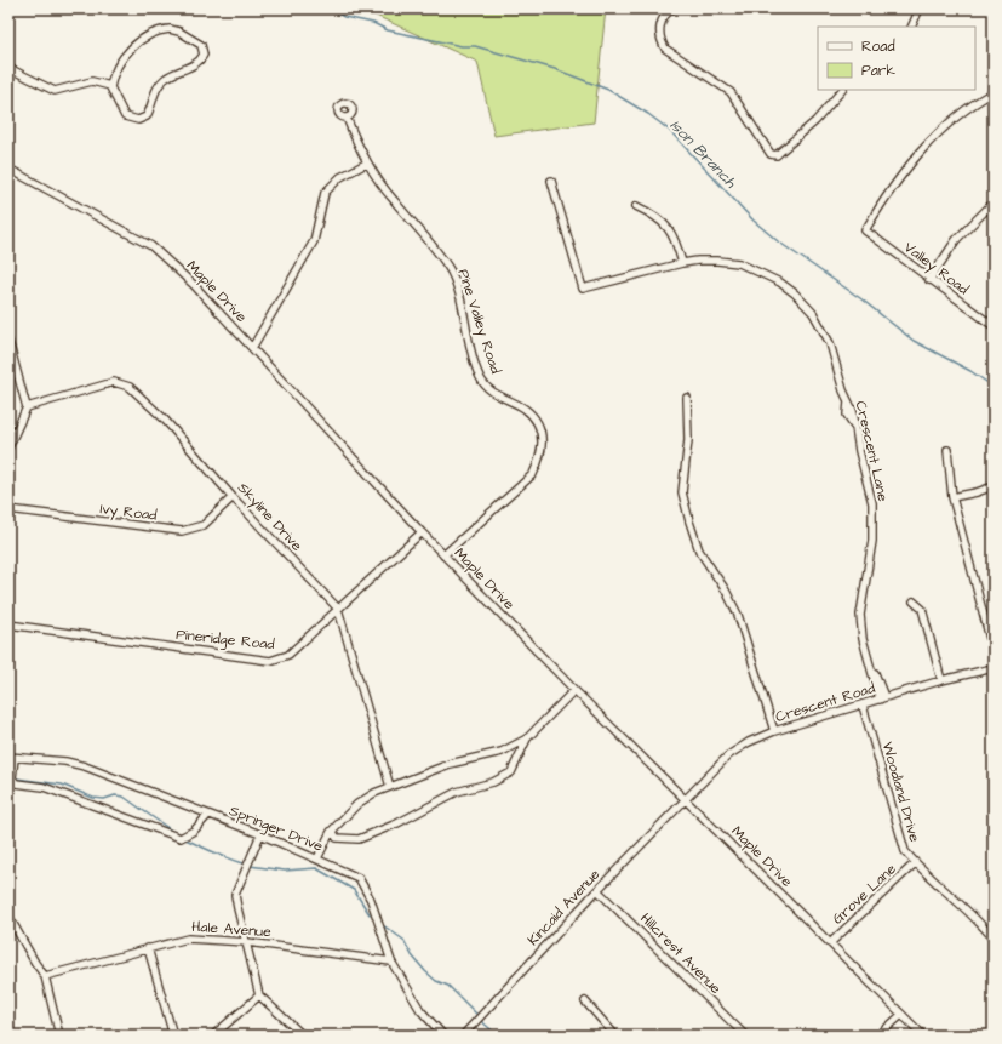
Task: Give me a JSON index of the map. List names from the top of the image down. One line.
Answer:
{"streets":{"street":["Valley Road","Maple Drive","Pine Valley Road","Crescent Lane","Ivy Road","Skyline Drive","Pineridge Road","Crescent Road","Woodland Drive","Springer Drive","Grove Lane","Kincaid Avenue","Hale Avenue","Hillcrest Avenue"]},"crossings":[["Maple Drive","Pine Valley Road"],["Maple Drive","Pineridge Road"],["Maple Drive","Crescent Road"],["Maple Drive","Grove Lane"],["Maple Drive","Kincaid Avenue"],["Crescent Lane","Crescent Road"],["Ivy Road","Skyline Drive"],["Skyline Drive","Pineridge Road"],["Crescent Road","Woodland Drive"],["Crescent Road","Kincaid Avenue"],["Woodland Drive","Grove Lane"],["Springer Drive","Hale Avenue"],["Kincaid Avenue","Hillcrest Avenue"]],"water":["Ison Branch"],"legend":["Road","Park"]}
